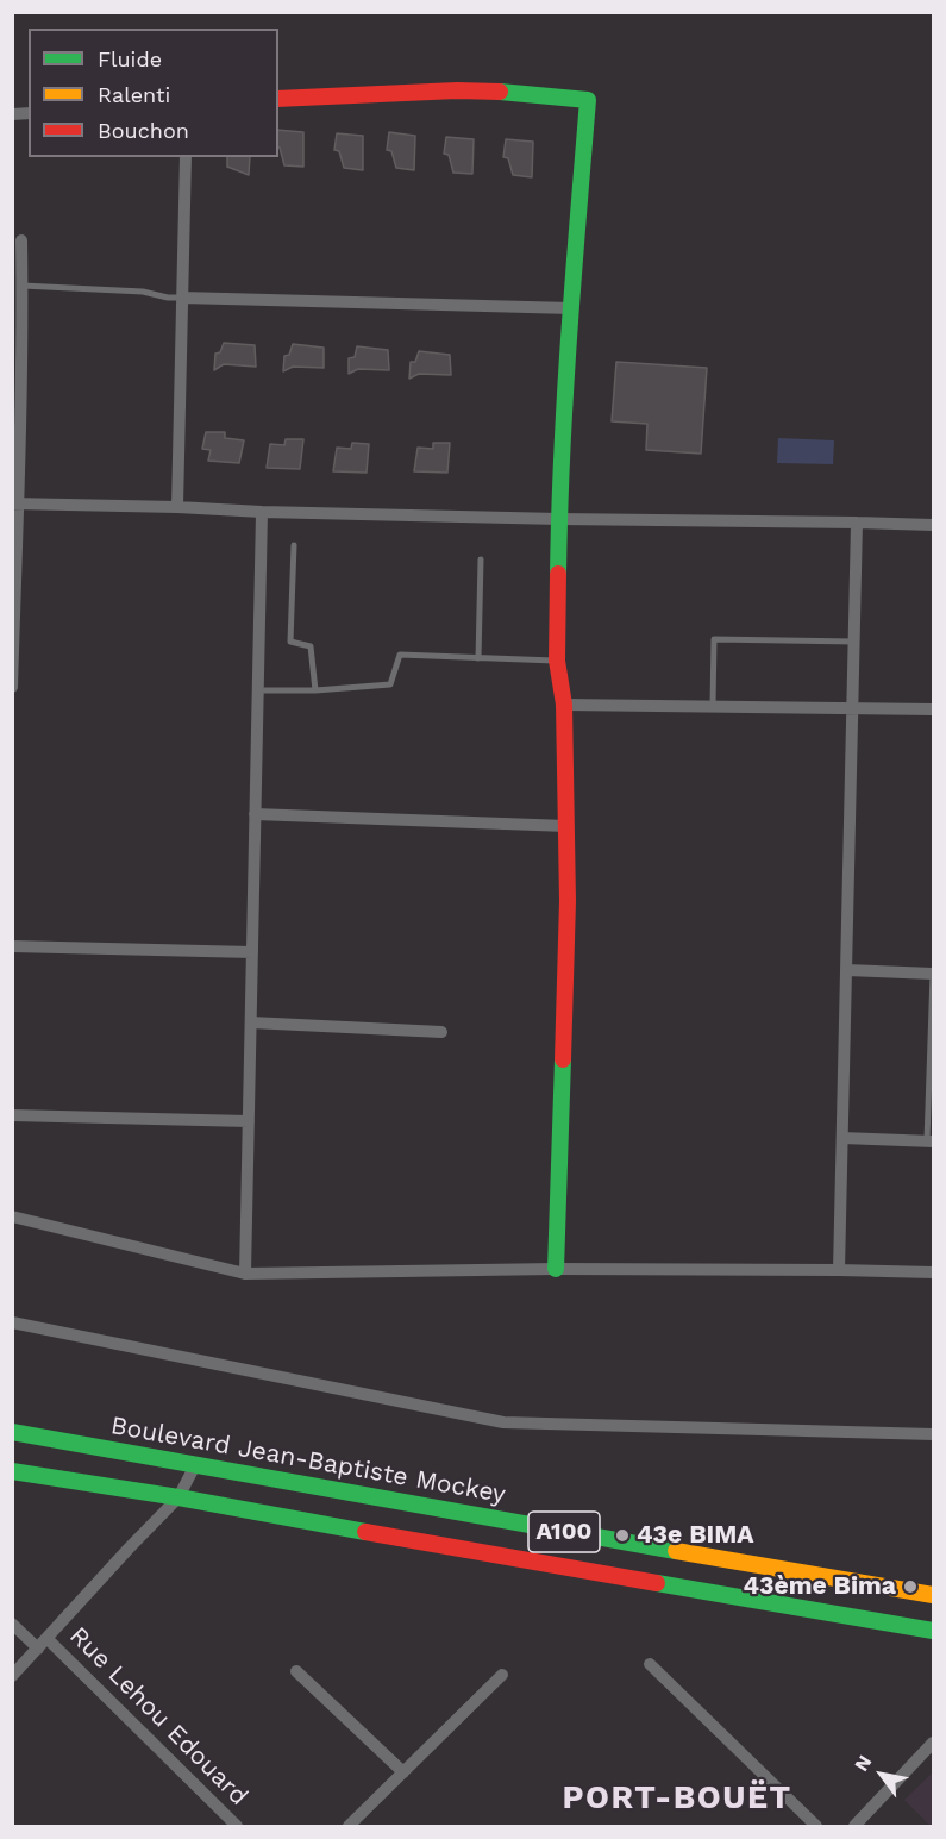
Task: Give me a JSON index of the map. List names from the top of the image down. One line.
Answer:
{"streets":{"main road":["Boulevard Jean-Baptiste Mockey","A100"],"street":["Rue Lehou Edouard"]},"districts":["PORT-BOUËT"],"places":["43e BIMA","43ème Bima"],"legend":["Fluide","Ralenti","Bouchon"],"north":"top left"}
